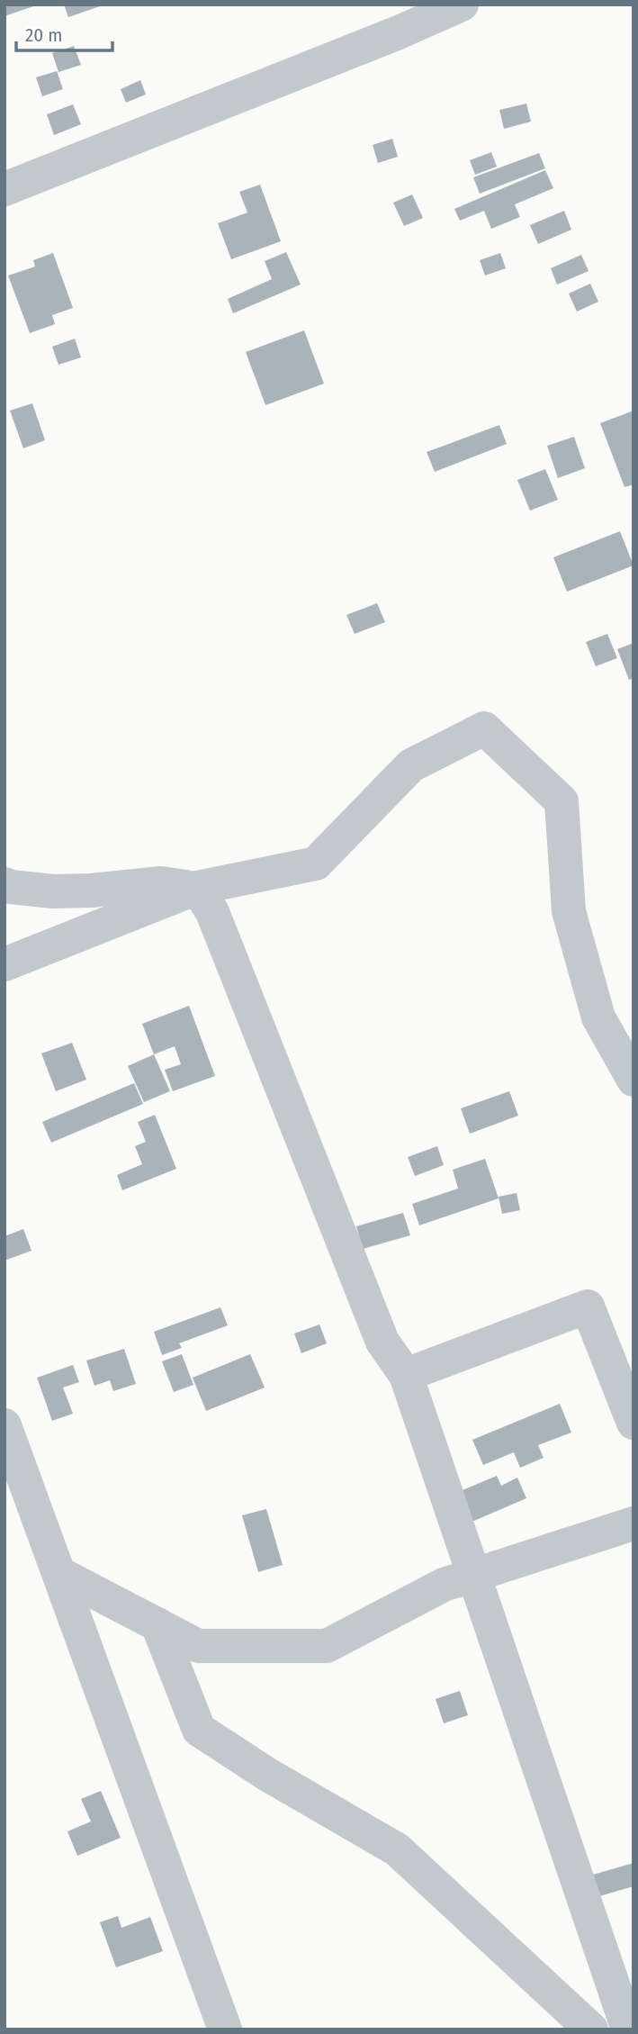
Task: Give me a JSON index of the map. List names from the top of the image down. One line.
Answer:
{"scale_bar":"20 m"}
